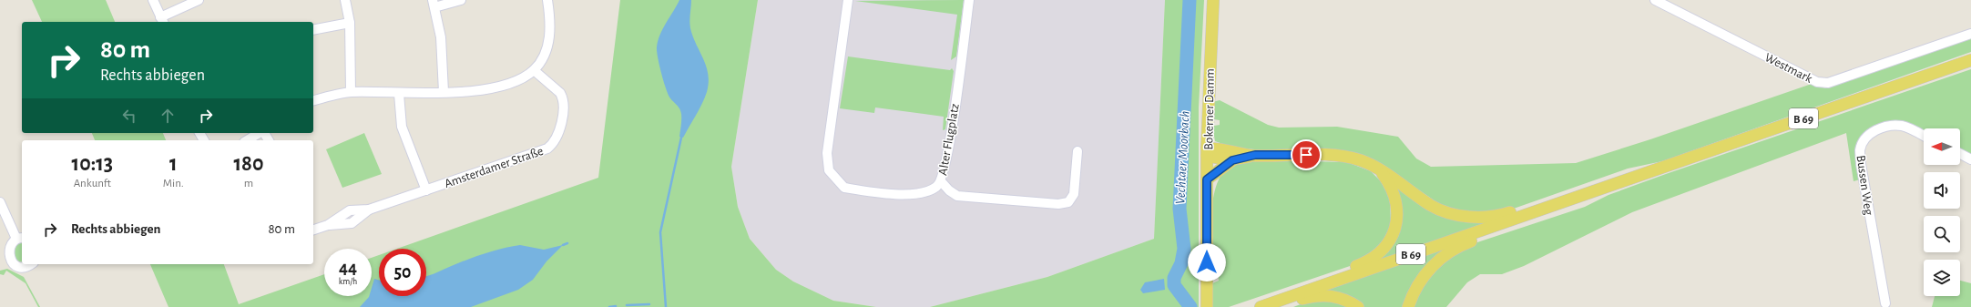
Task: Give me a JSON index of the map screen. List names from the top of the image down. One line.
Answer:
{"streets":{"main road":["Bokerner Damm","B 69"],"street":["Westmark","Alter Flugplatz","Amsterdamer Straße","Bussen Weg"]},"water":["Vechtaer Moorbach"],"north":"left","page":{"turn":["80 m","Rechts abbiegen"],"eta":["10:13","Ankunft","1","Min.","180","m"],"list":[{"name":"Rechts abbiegen","value":"80 m"}],"speed":"44 km/h","limit":"50"}}
